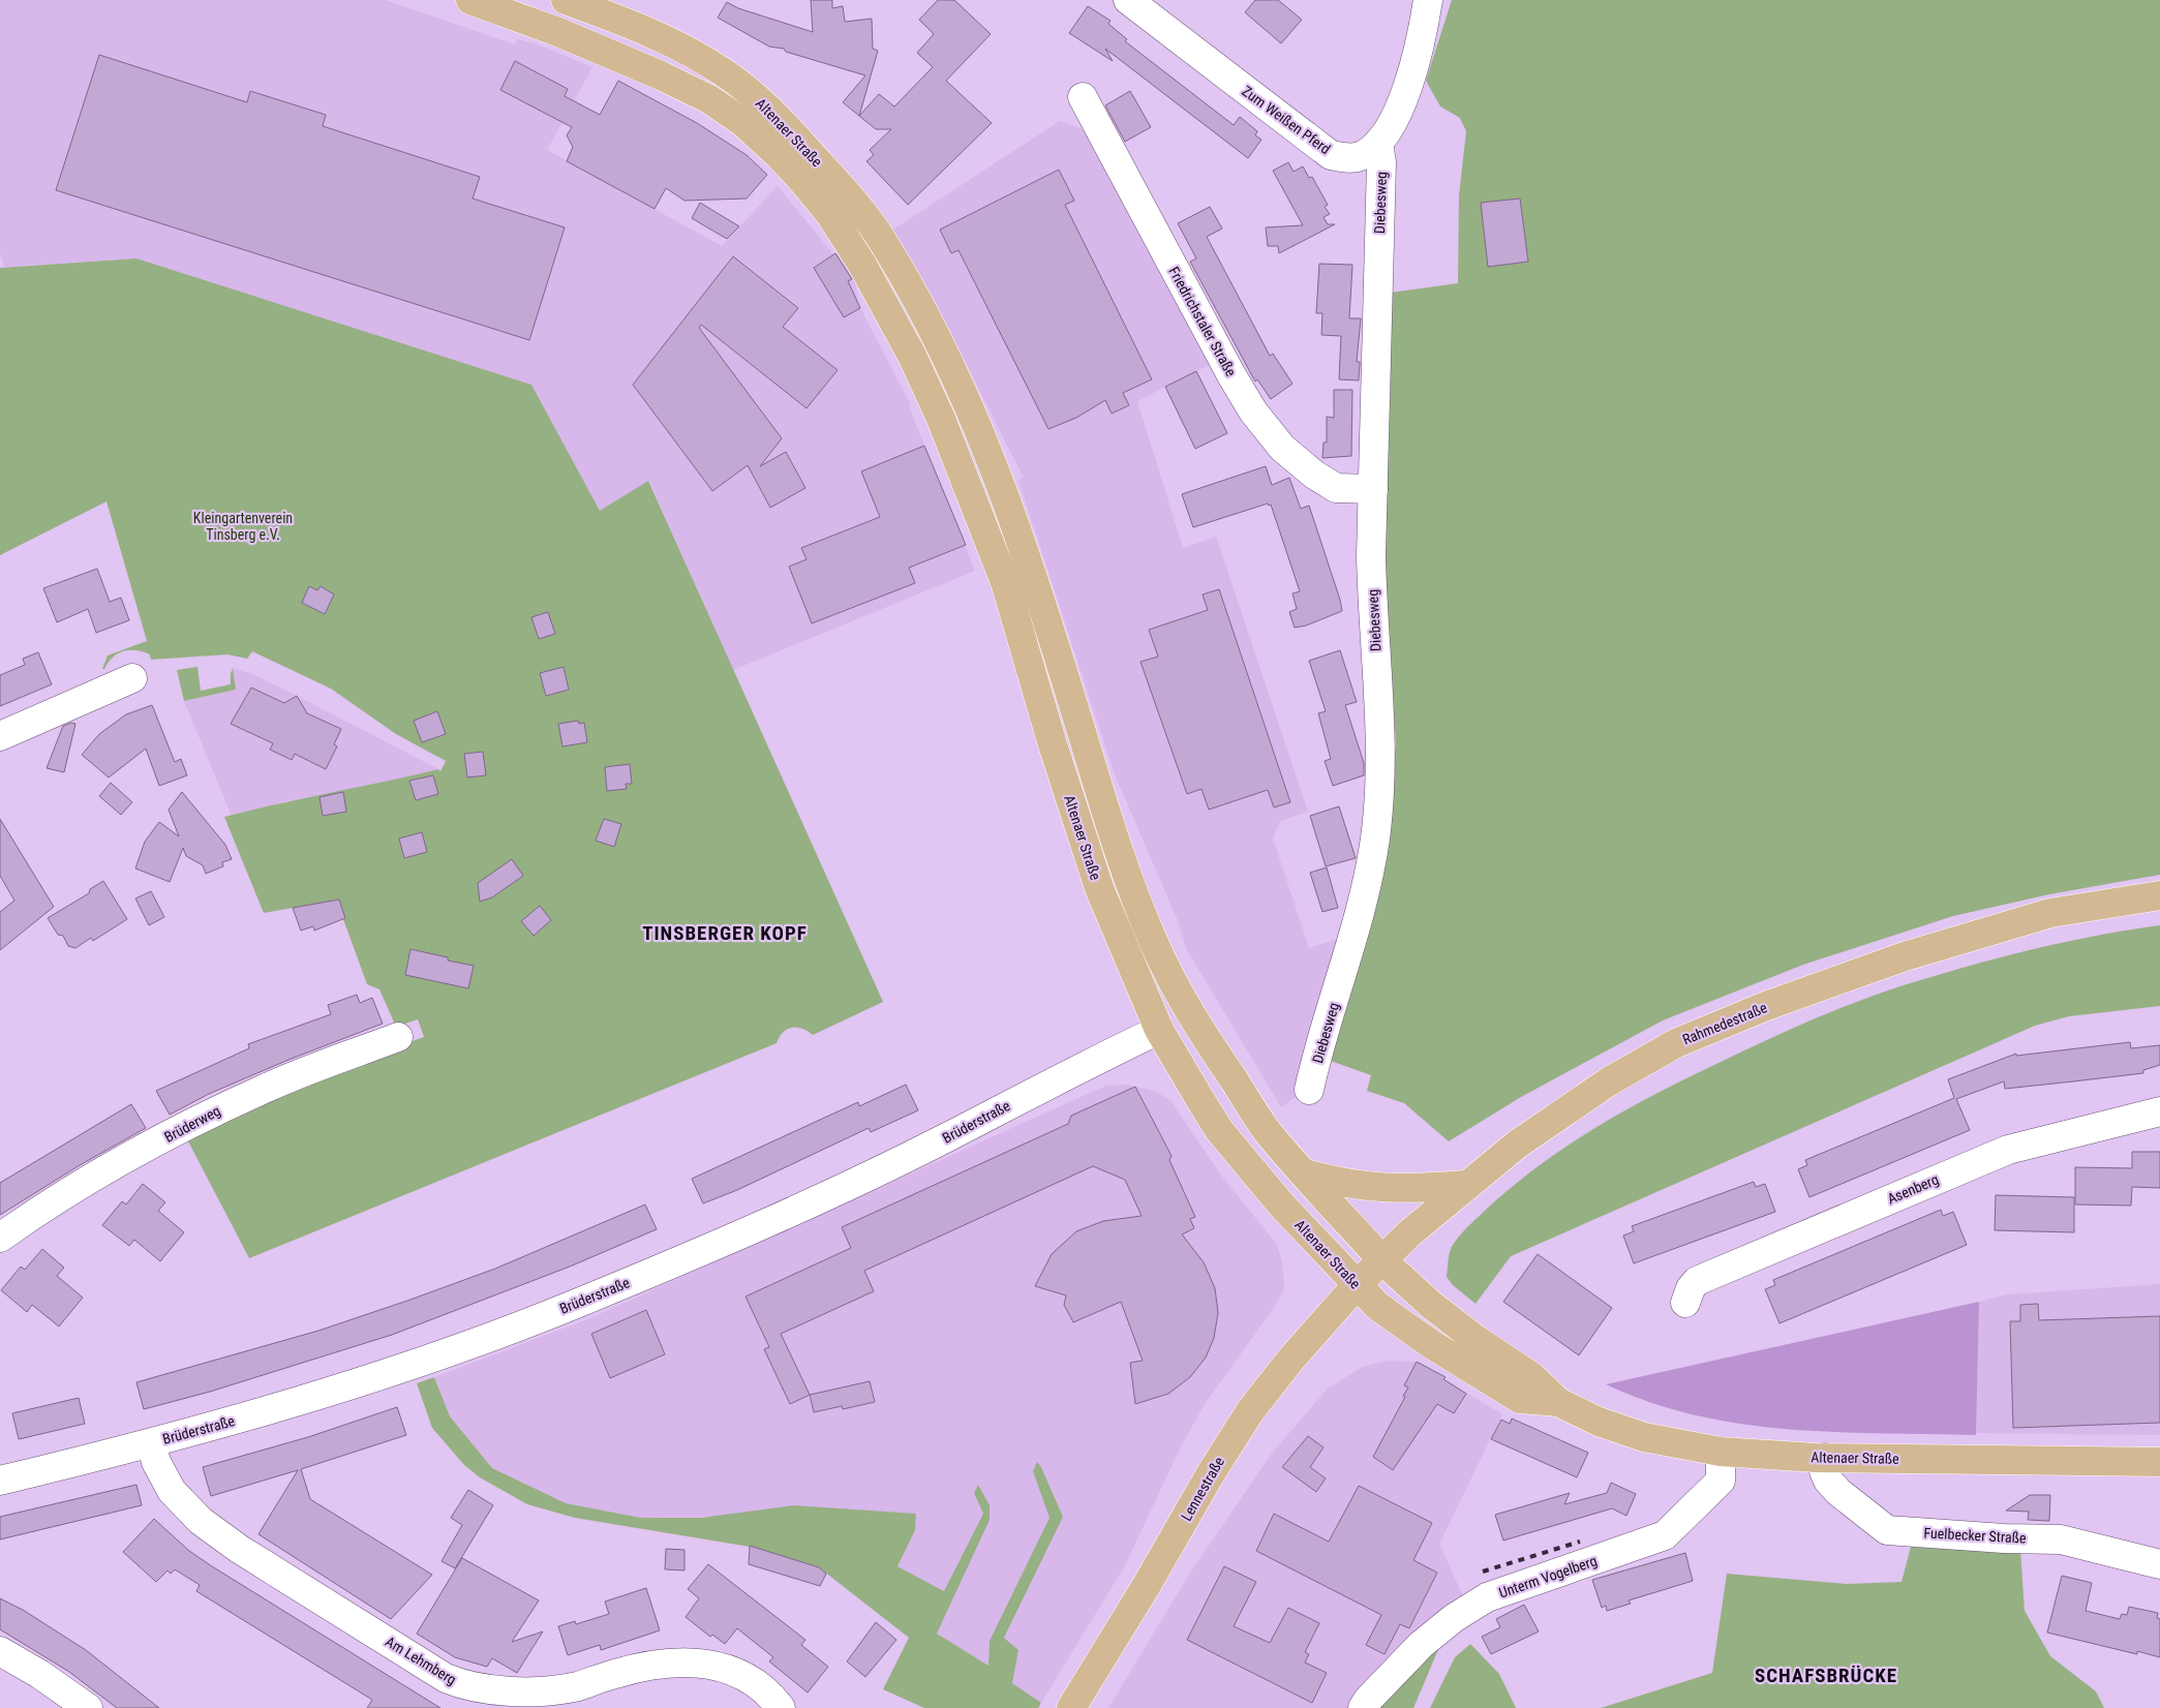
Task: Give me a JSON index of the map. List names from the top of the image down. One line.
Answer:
{"streets":{"main road":["Altenaer Straße","Rahmedestraße","Lennestraße"],"street":["Zum Weißen Pferd","Diebesweg","Friedrichstaler Straße","Brüderstraße","Brüderweg","Asenberg","Fuelbecker Straße","Unterm Vogelberg","Am Lehmberg"]},"crossings":[["Zum Weißen Pferd","Diebesweg"],["Altenaer Straße","Rahmedestraße"],["Altenaer Straße","Brüderstraße"],["Altenaer Straße","Lennestraße"],["Altenaer Straße","Fuelbecker Straße"],["Altenaer Straße","Unterm Vogelberg"],["Diebesweg","Friedrichstaler Straße"],["Rahmedestraße","Lennestraße"],["Brüderstraße","Am Lehmberg"]],"districts":["TINSBERGER KOPF","SCHAFSBRÜCKE"],"parks":["Kleingartenverein Tinsberg e.V."]}
